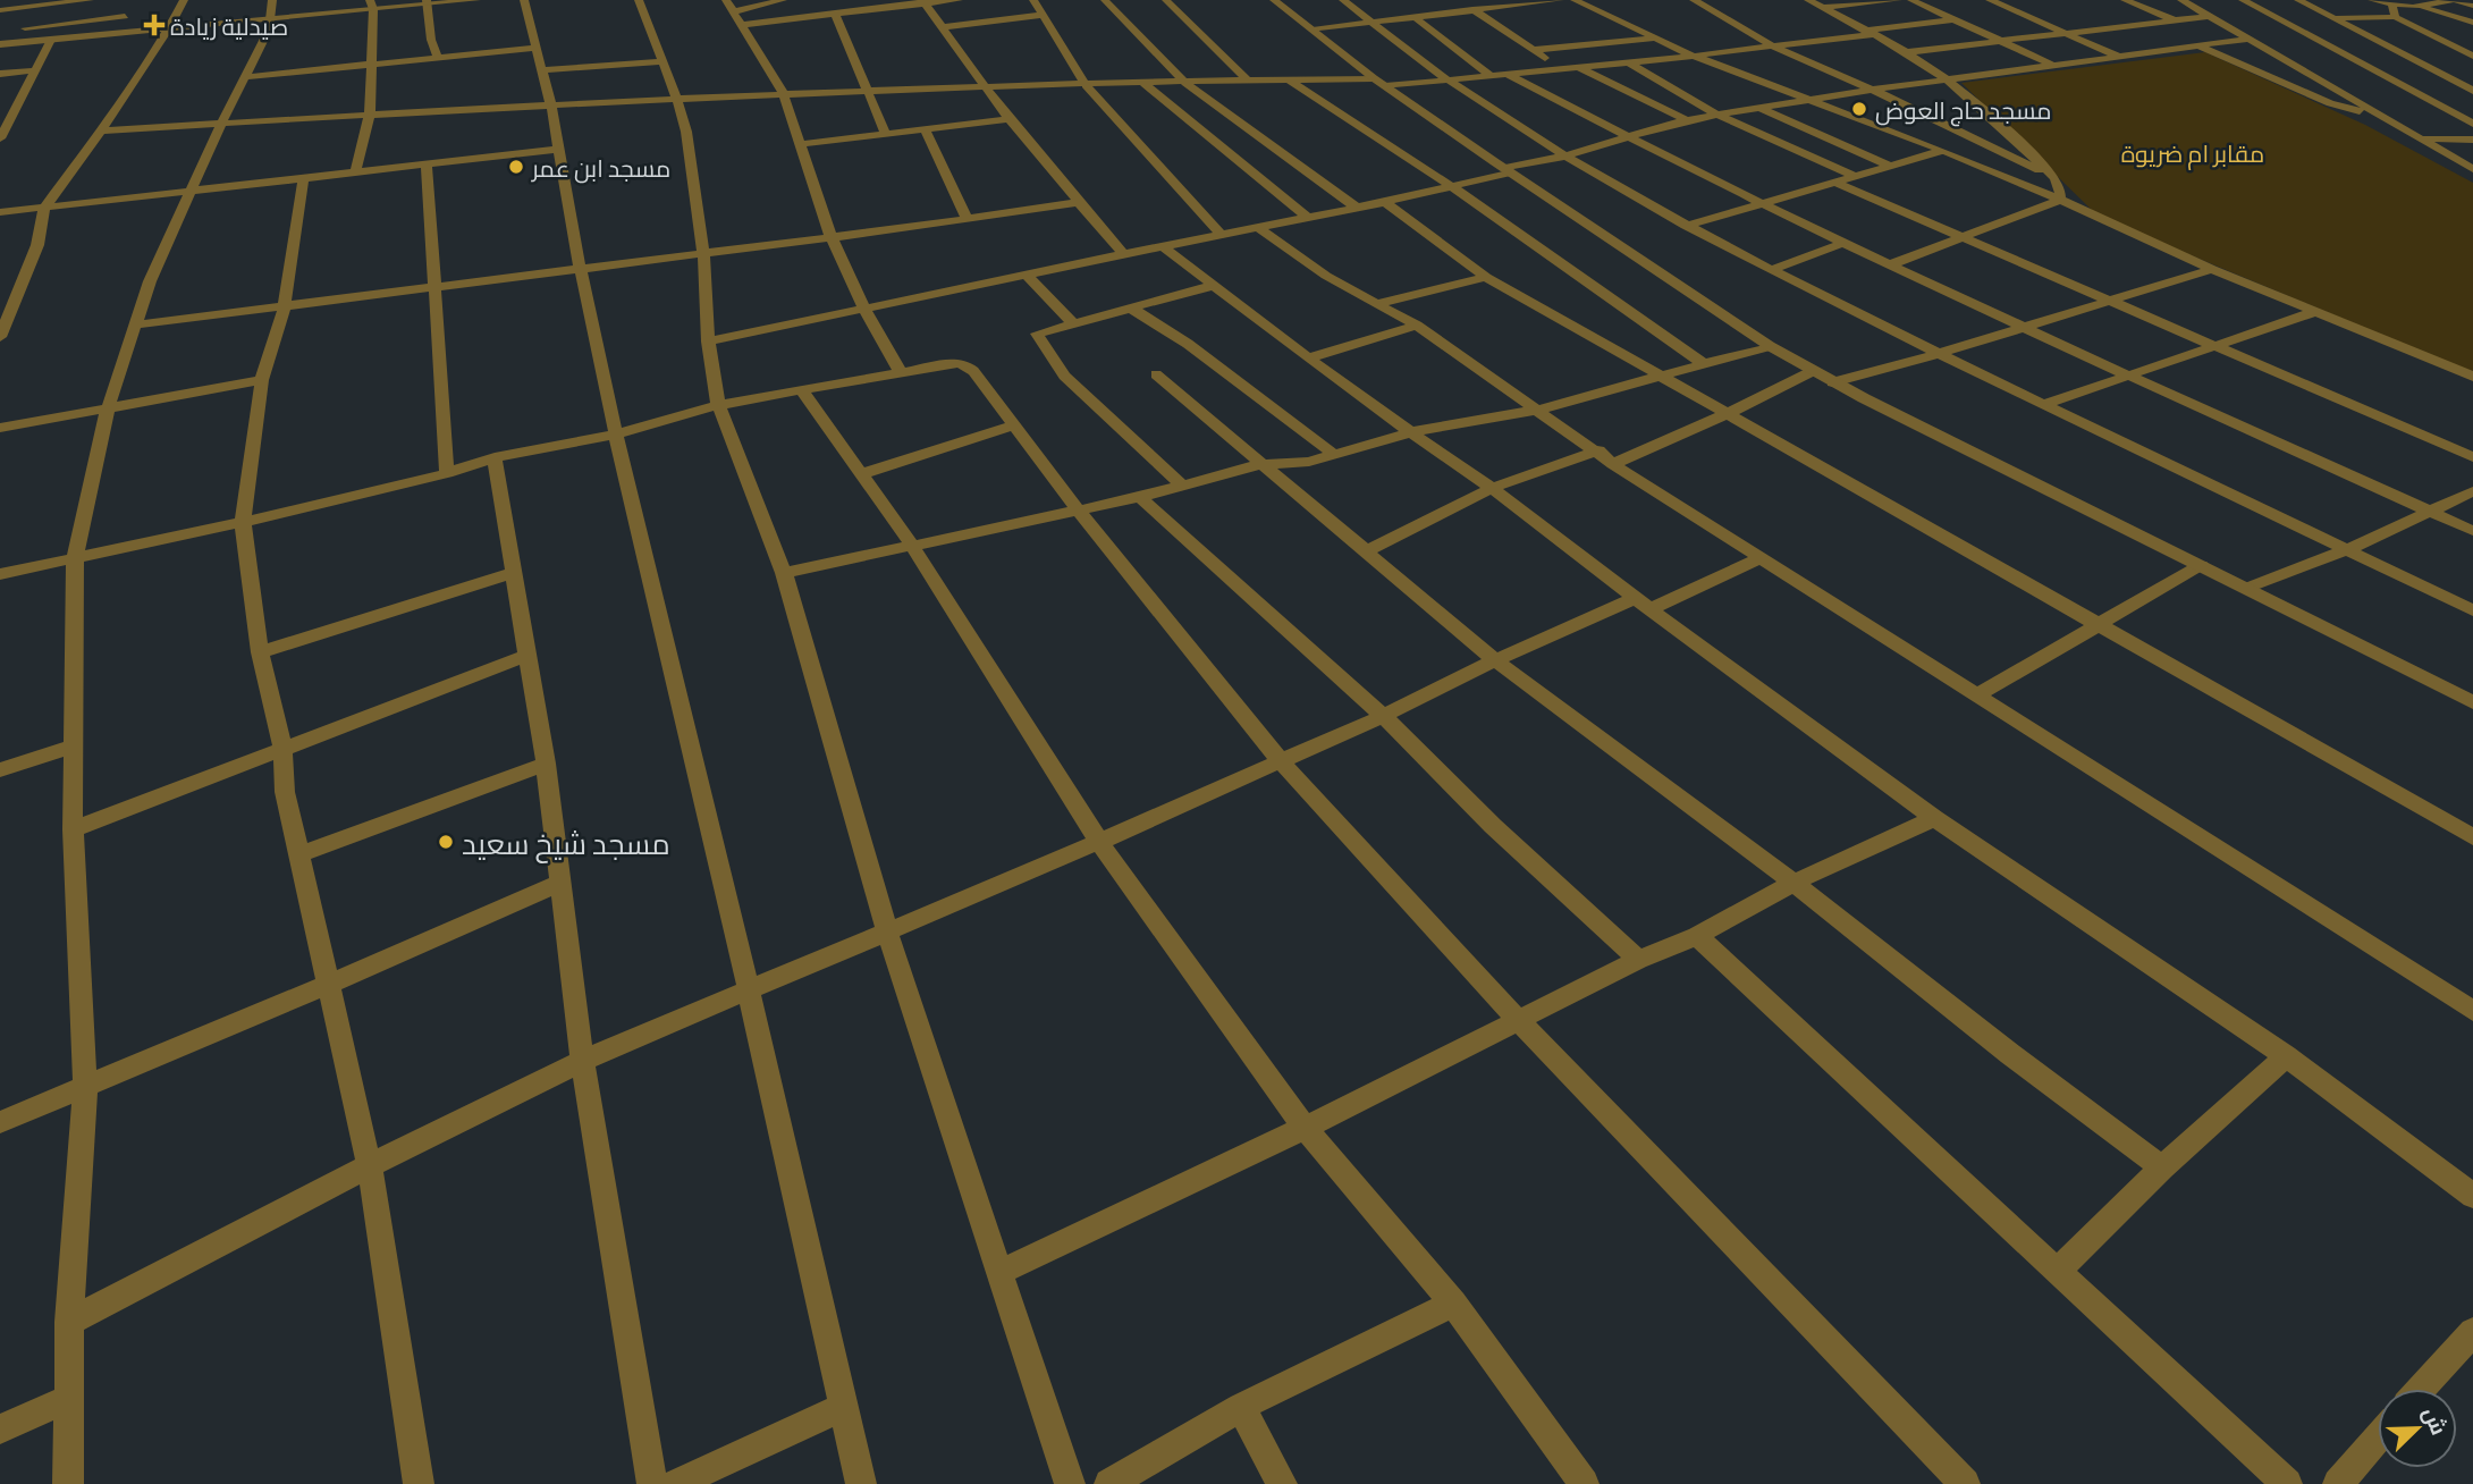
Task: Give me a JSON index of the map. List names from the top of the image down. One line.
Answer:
{"parks":["مقابر ام ضريوة"],"places":{"health":["صيدلية زيادة"],"other":["مسجد حاج العوض","مسجد ابن عمر","مسجد شيخ سعيد"]},"north":"top right"}
